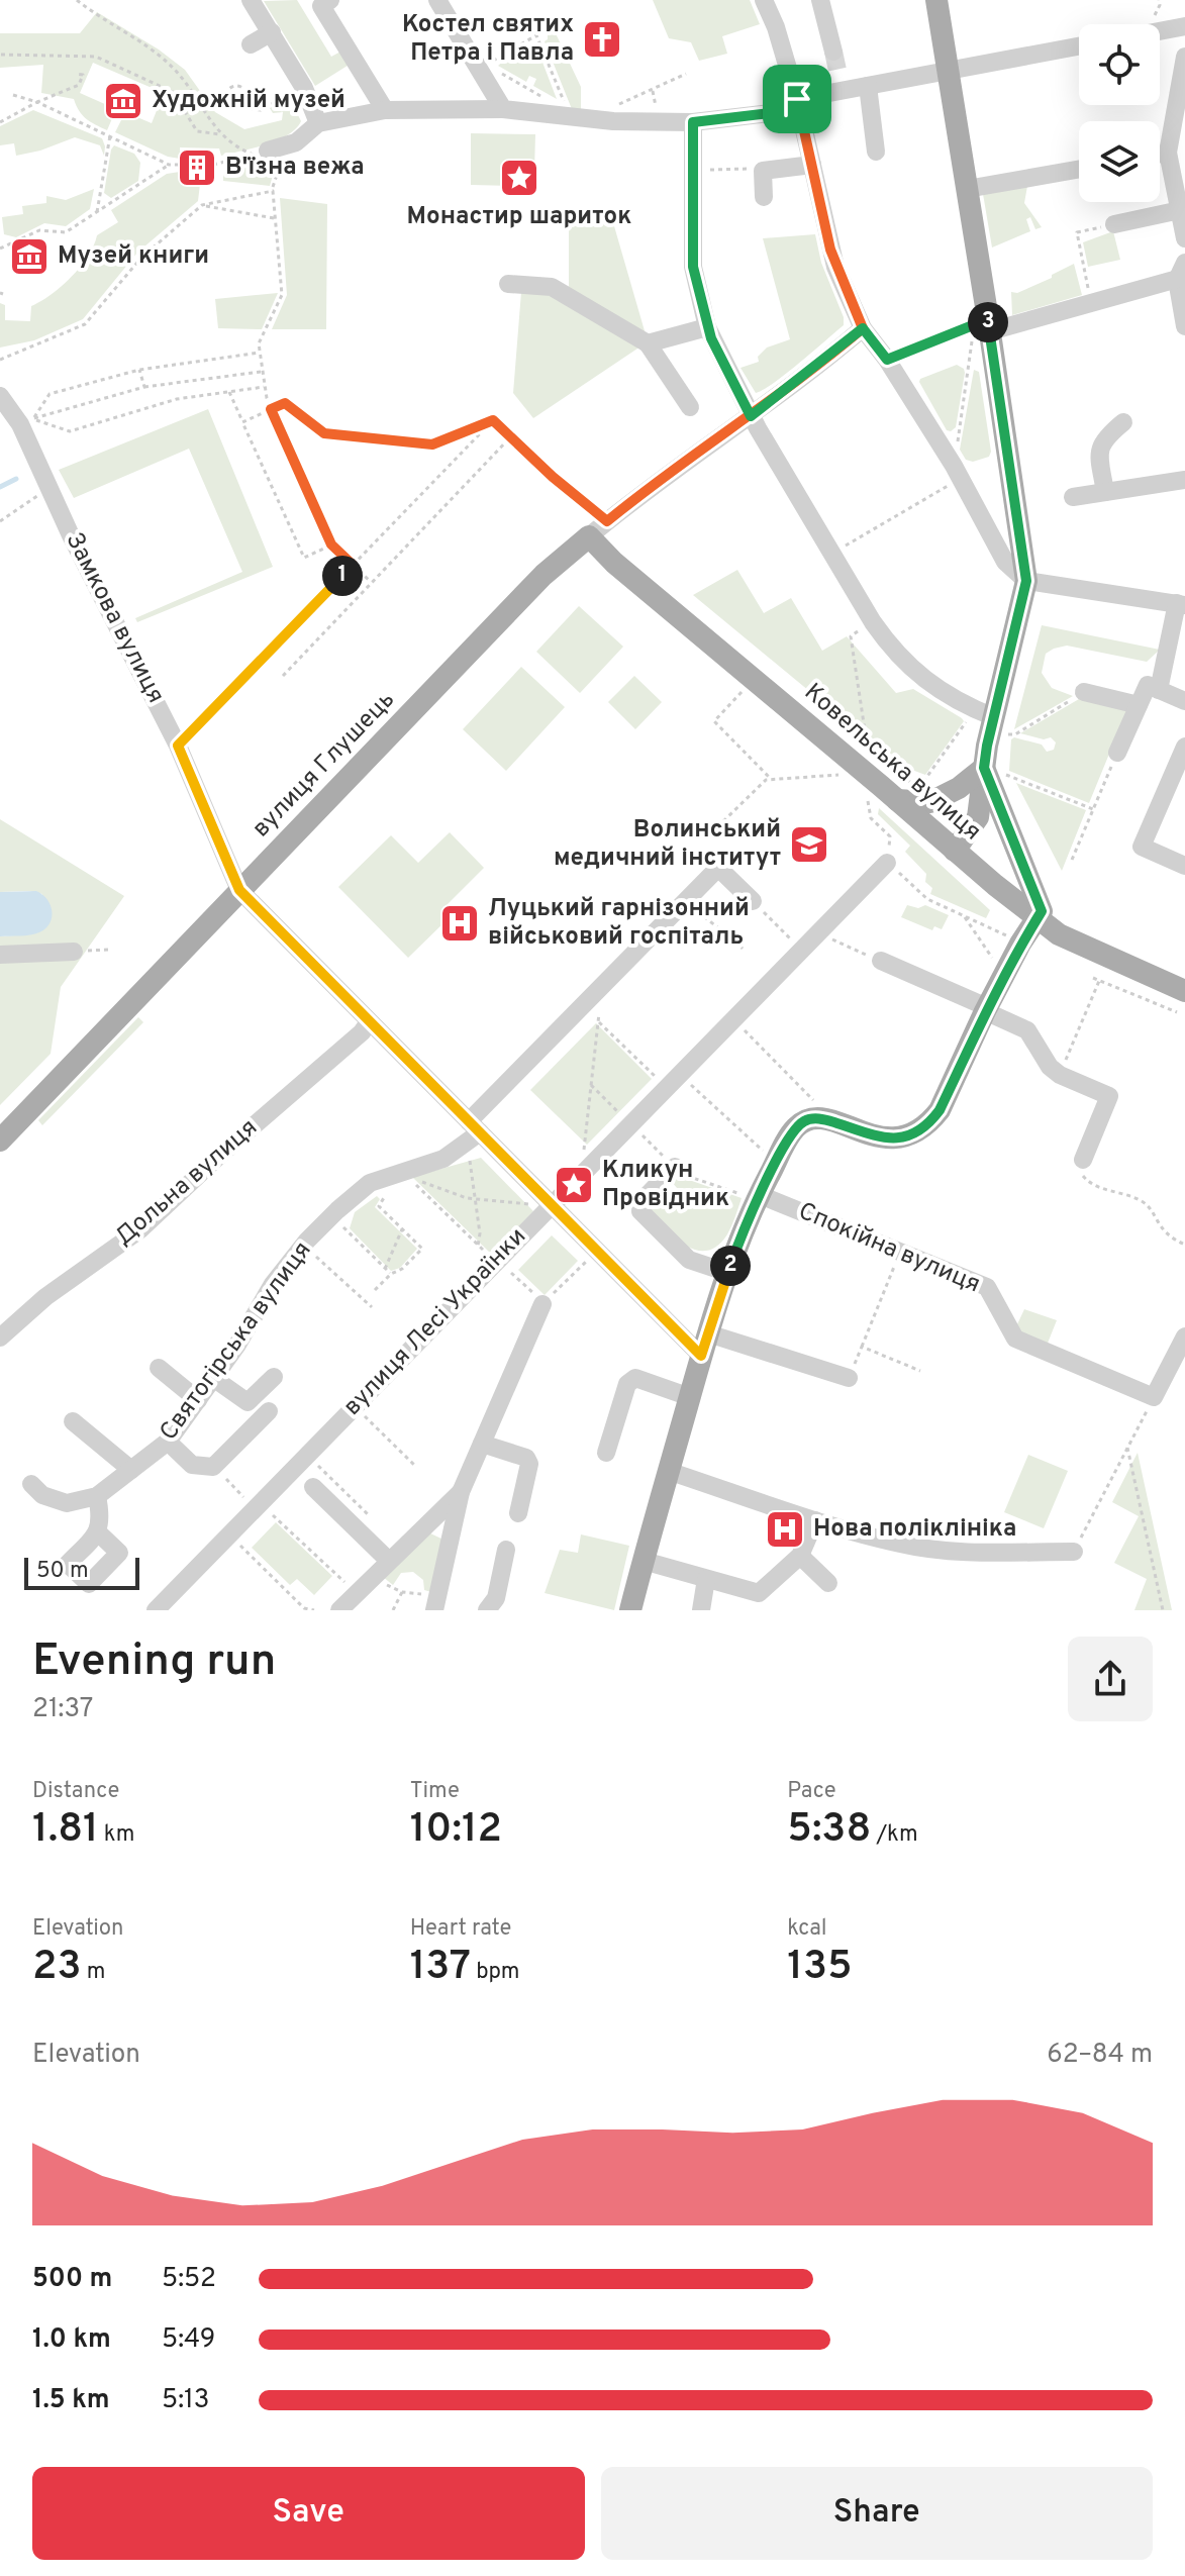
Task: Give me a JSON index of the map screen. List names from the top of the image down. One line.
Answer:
{"streets":{"main road":["Ковельська вулиця","вулиця Глушець"],"street":["Замкова вулиця","Дольна вулиця","Спокійна вулиця","вулиця Лесі Українки","Святогірська вулиця"]},"crossings":[["Замкова вулиця","вулиця Глушець"],["Ковельська вулиця","вулиця Глушець"]],"places":{"church":["Костел святих Петра і Павла"],"museum":["Художній музей","Музей книги"],"building":["В'їзна вежа"],"place":["Монастир шариток","Кликун Провідник"],"school or university":["Волинський медичний інститут"],"hospital":["Луцький гарнізонний військовий госпіталь","Нова поліклініка"]},"scale_bar":"50 m","page":{"pins":["3","1","2"],"scale":"50 m","heading":["Evening run","21:37"],"stats":[["Distance","1.81 km"],["Time","10:12"],["Pace","5:38 /km"],["Elevation","23 m"],["Heart rate","137 bpm"],["kcal","135"]],"chart":["Elevation","62–84 m"],"list":[{"name":"500 m","note":"5:52"},{"name":"1.0 km","note":"5:49"},{"name":"1.5 km","note":"5:13"}],"buttons":["Save","Share"]}}
